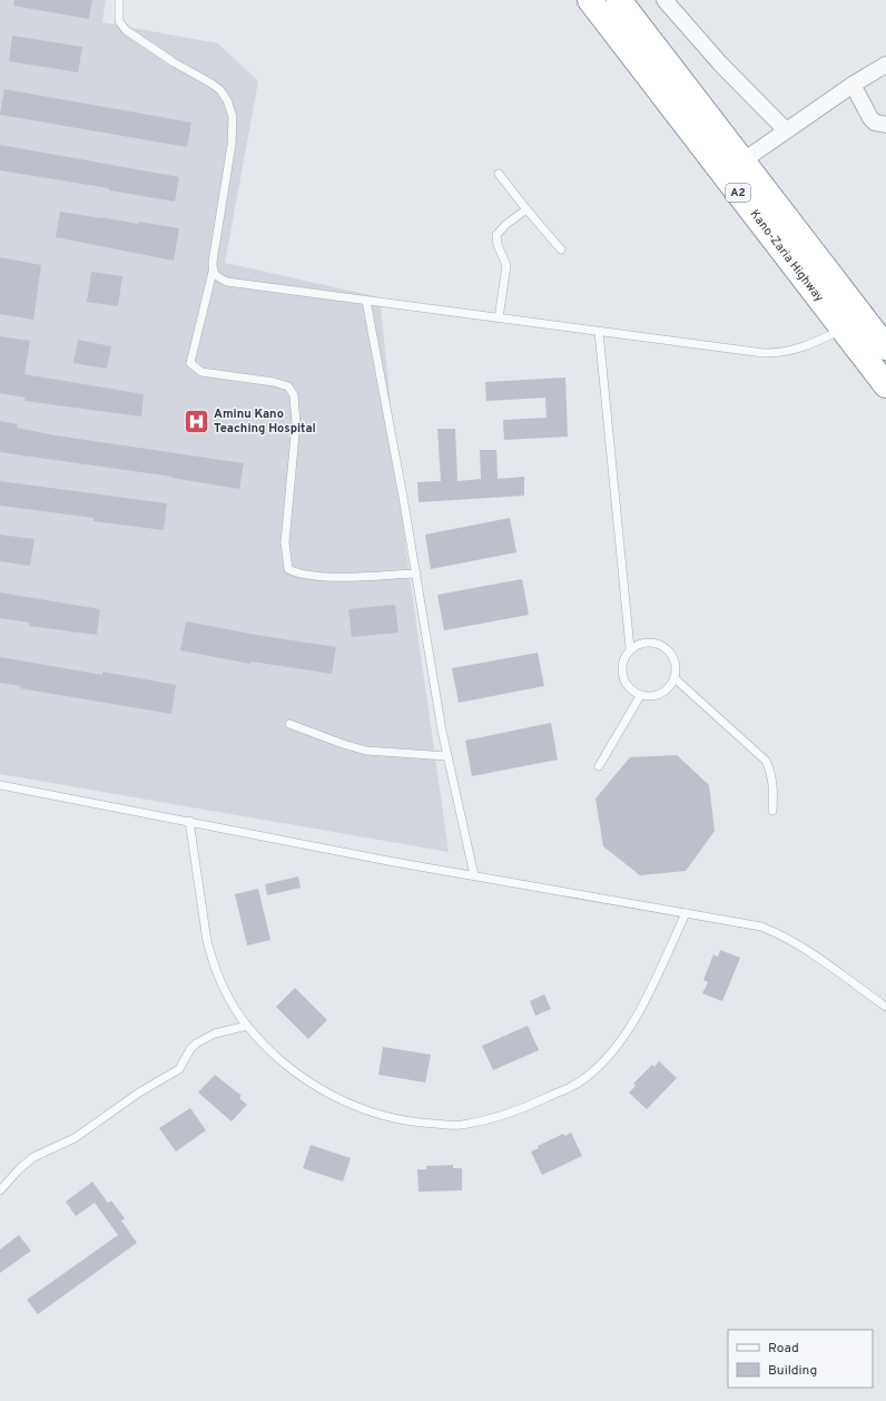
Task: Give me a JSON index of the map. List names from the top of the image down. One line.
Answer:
{"streets":{"highway":["A2","Kano-Zaria Highway"]},"places":{"hospital":["Aminu Kano Teaching Hospital"]},"legend":["Road","Building"]}
